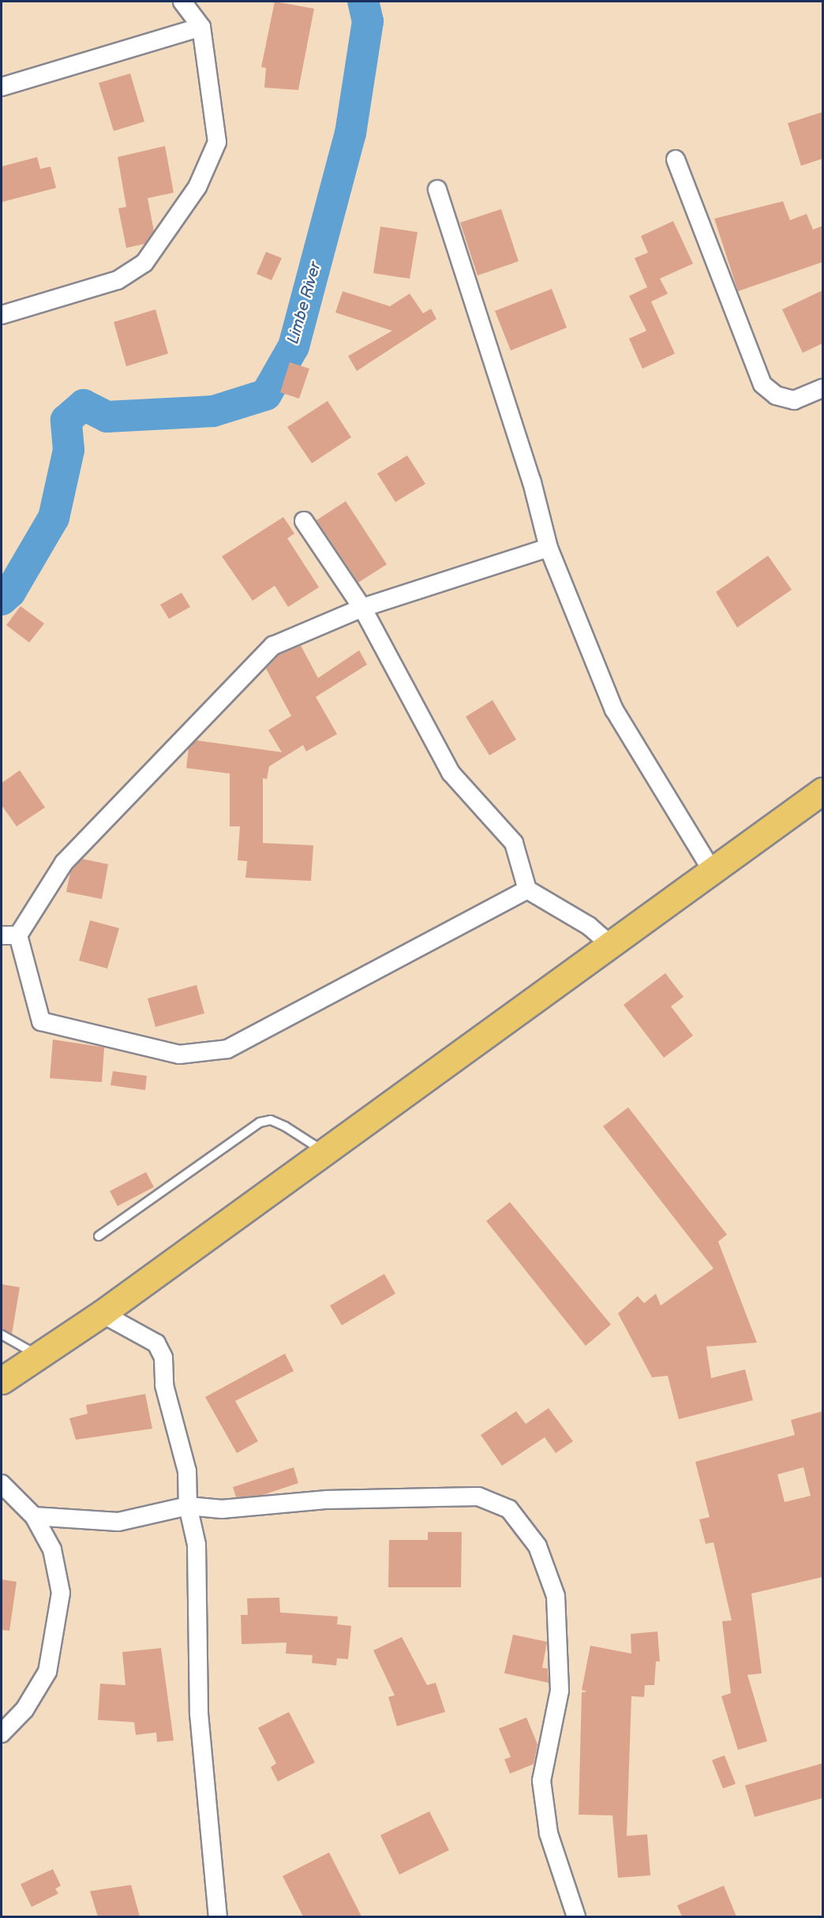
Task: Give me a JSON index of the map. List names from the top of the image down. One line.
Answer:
{"water":["Limbe River"]}
